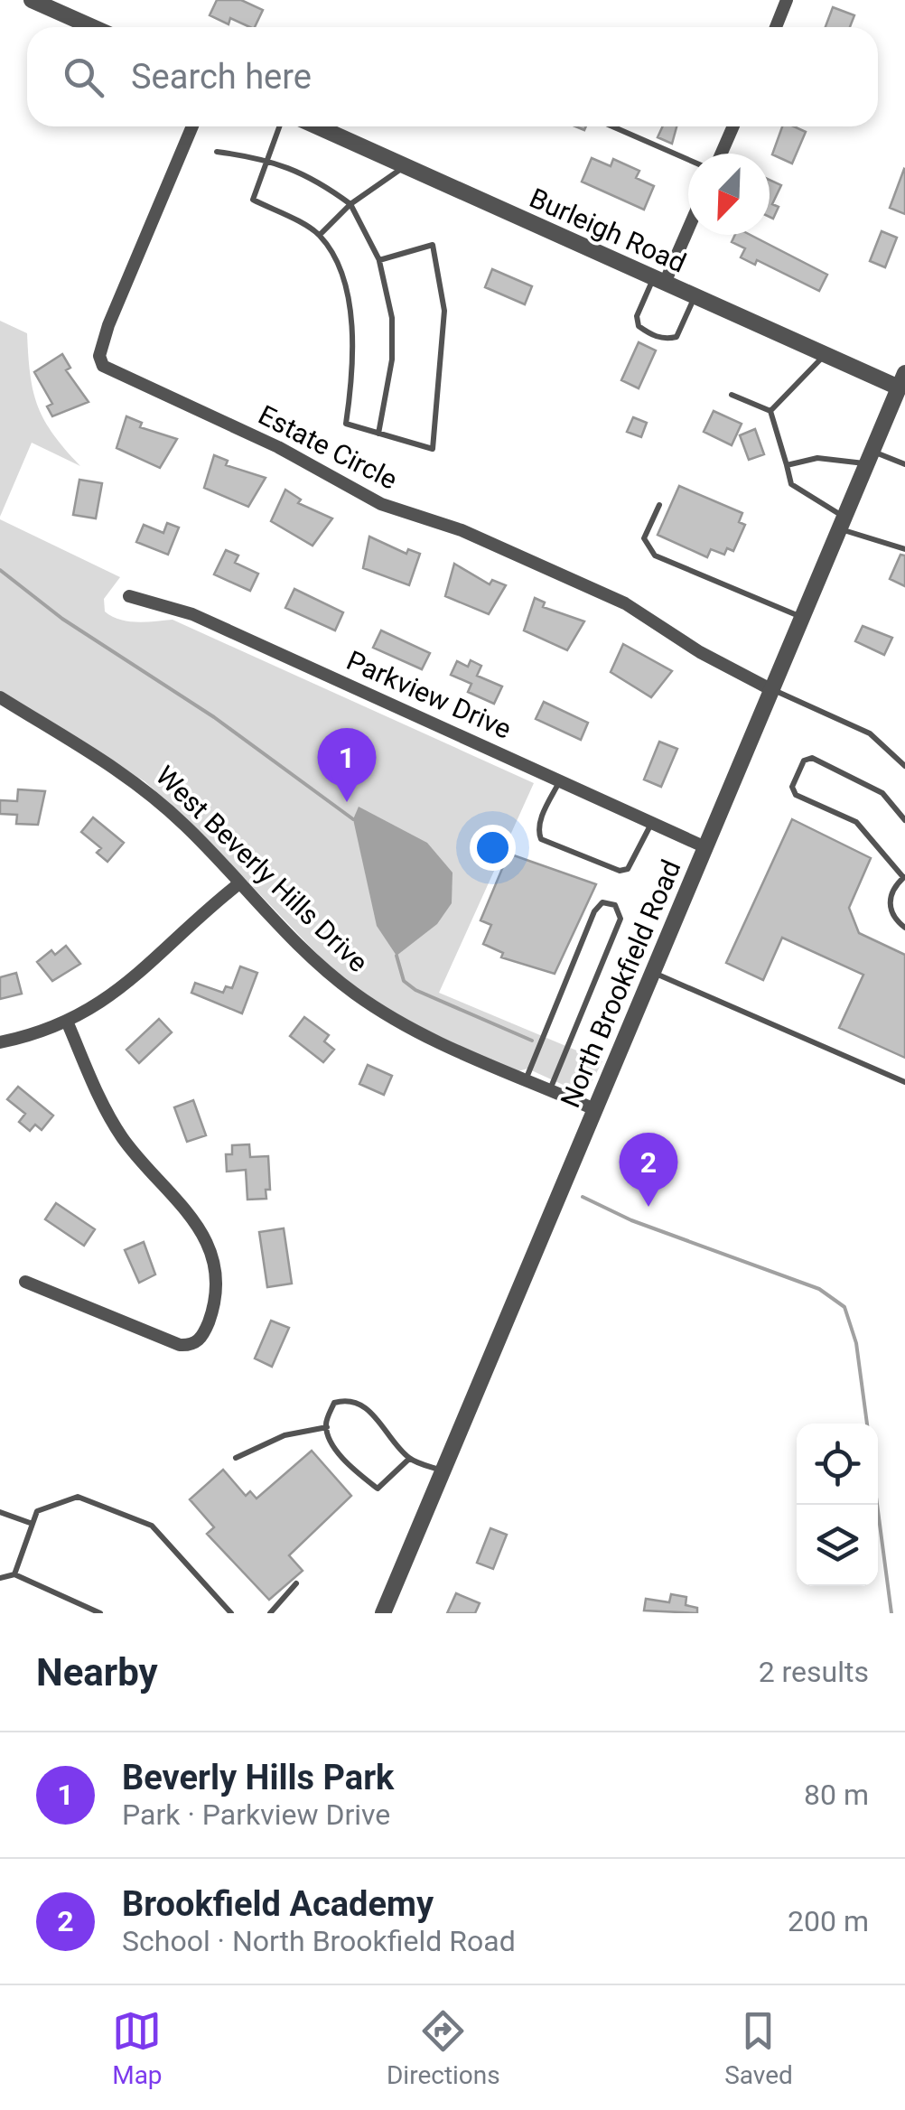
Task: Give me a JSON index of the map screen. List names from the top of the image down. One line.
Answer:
{"streets":{"street":["Burleigh Road","Estate Circle","Parkview Drive","West Beverly Hills Drive","North Brookfield Road"]},"crossings":[["Burleigh Road","North Brookfield Road"],["Estate Circle","North Brookfield Road"],["Parkview Drive","North Brookfield Road"],["West Beverly Hills Drive","North Brookfield Road"]],"north":"bottom left","page":{"search":"Search here","pins":["1","2"],"heading":["Nearby","2 results"],"list":[{"mark":"1","name":"Beverly Hills Park","note":"Park · Parkview Drive","value":"80 m"},{"mark":"2","name":"Brookfield Academy","note":"School · North Brookfield Road","value":"200 m"}],"nav":["Map","Directions","Saved"]}}
